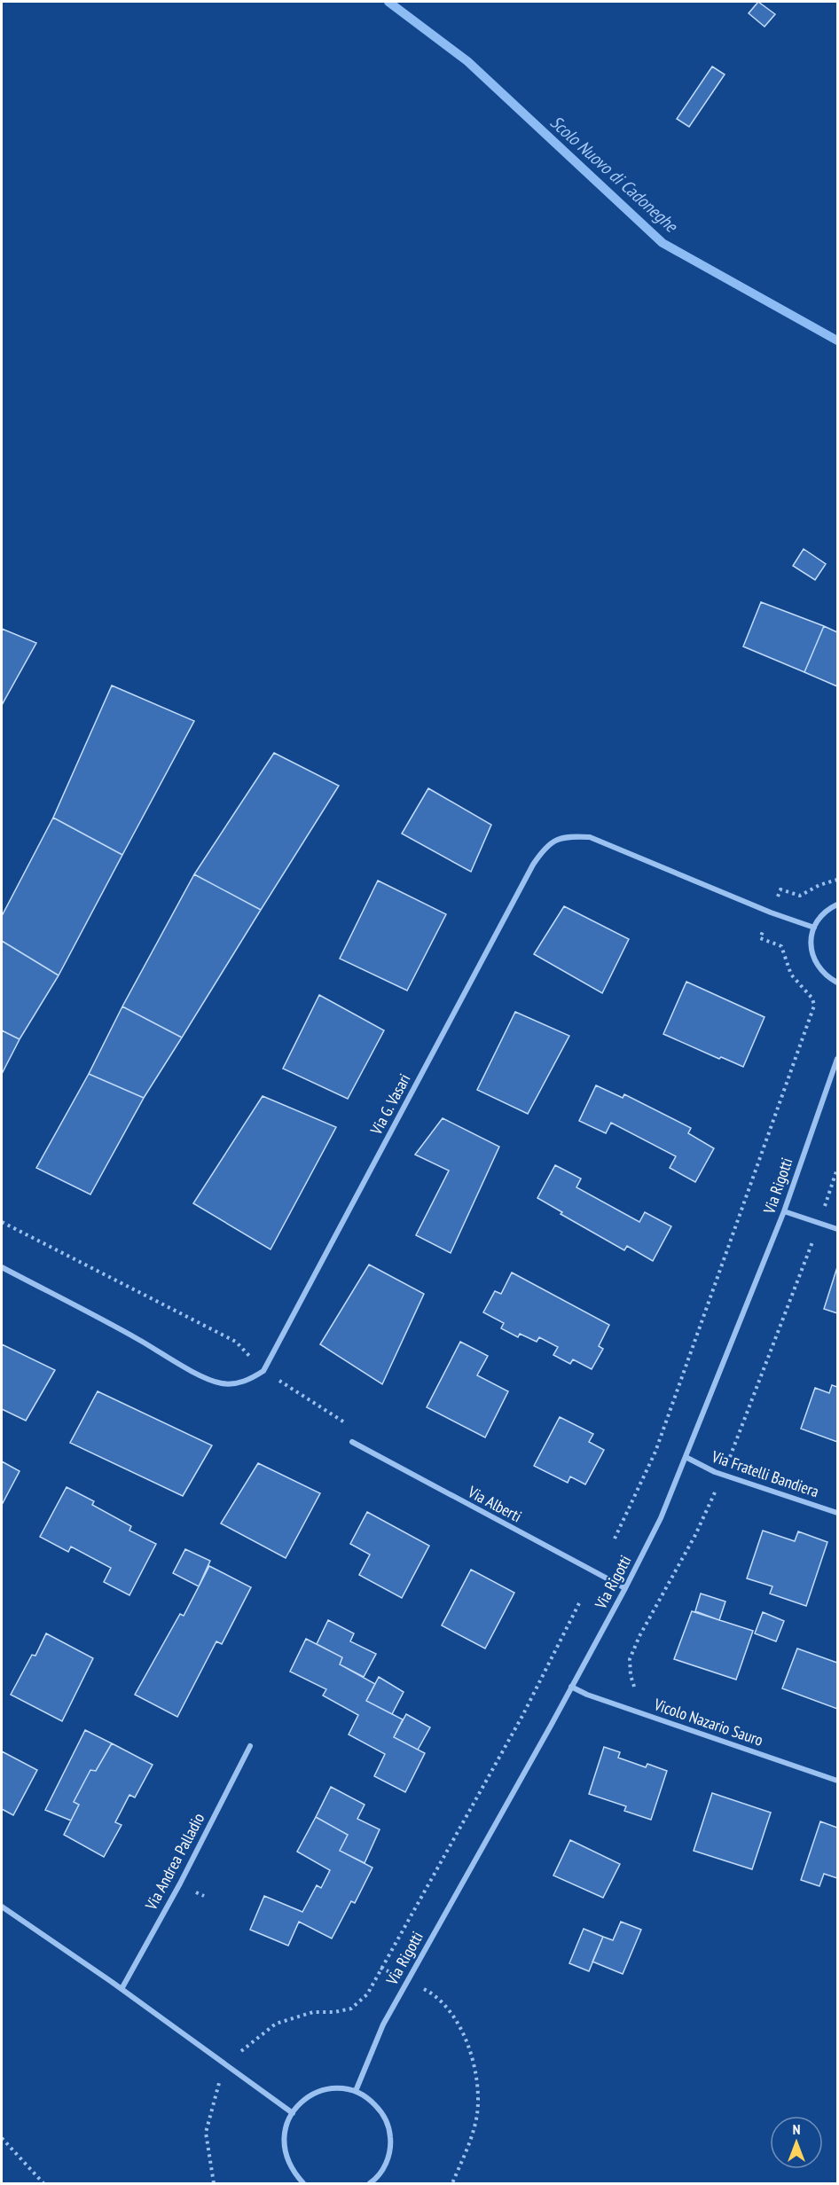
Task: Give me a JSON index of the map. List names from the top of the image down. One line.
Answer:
{"streets":{"street":["Via G. Vasari","Via Rigotti","Via Fratelli Bandiera","Via Alberti","Vicolo Nazario Sauro","Via Andrea Palladio"]},"crossings":[["Via Rigotti","Via Fratelli Bandiera"],["Via Rigotti","Via Alberti"],["Via Rigotti","Vicolo Nazario Sauro"]],"water":["Scolo Nuovo di Cadoneghe"],"north":"top"}
